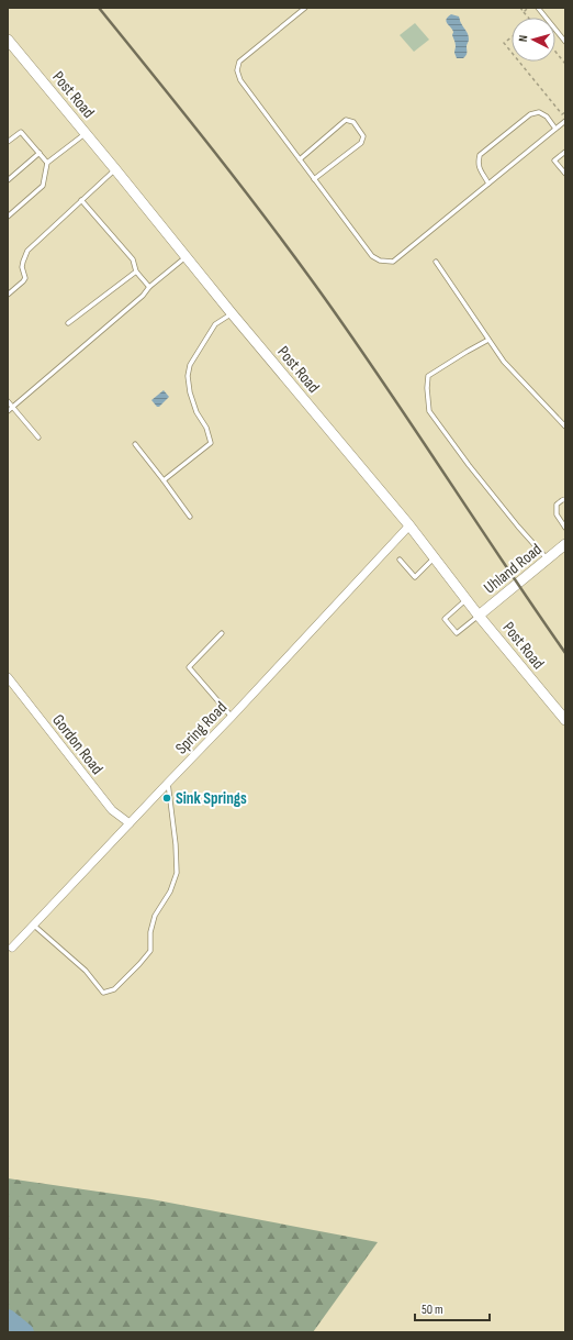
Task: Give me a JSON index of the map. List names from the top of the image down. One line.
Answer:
{"streets":{"street":["Post Road","Uhland Road","Spring Road","Gordon Road"]},"crossings":[["Post Road","Uhland Road"],["Post Road","Spring Road"],["Spring Road","Gordon Road"]],"places":["Sink Springs"],"scale_bar":"50 m","north":"left"}
